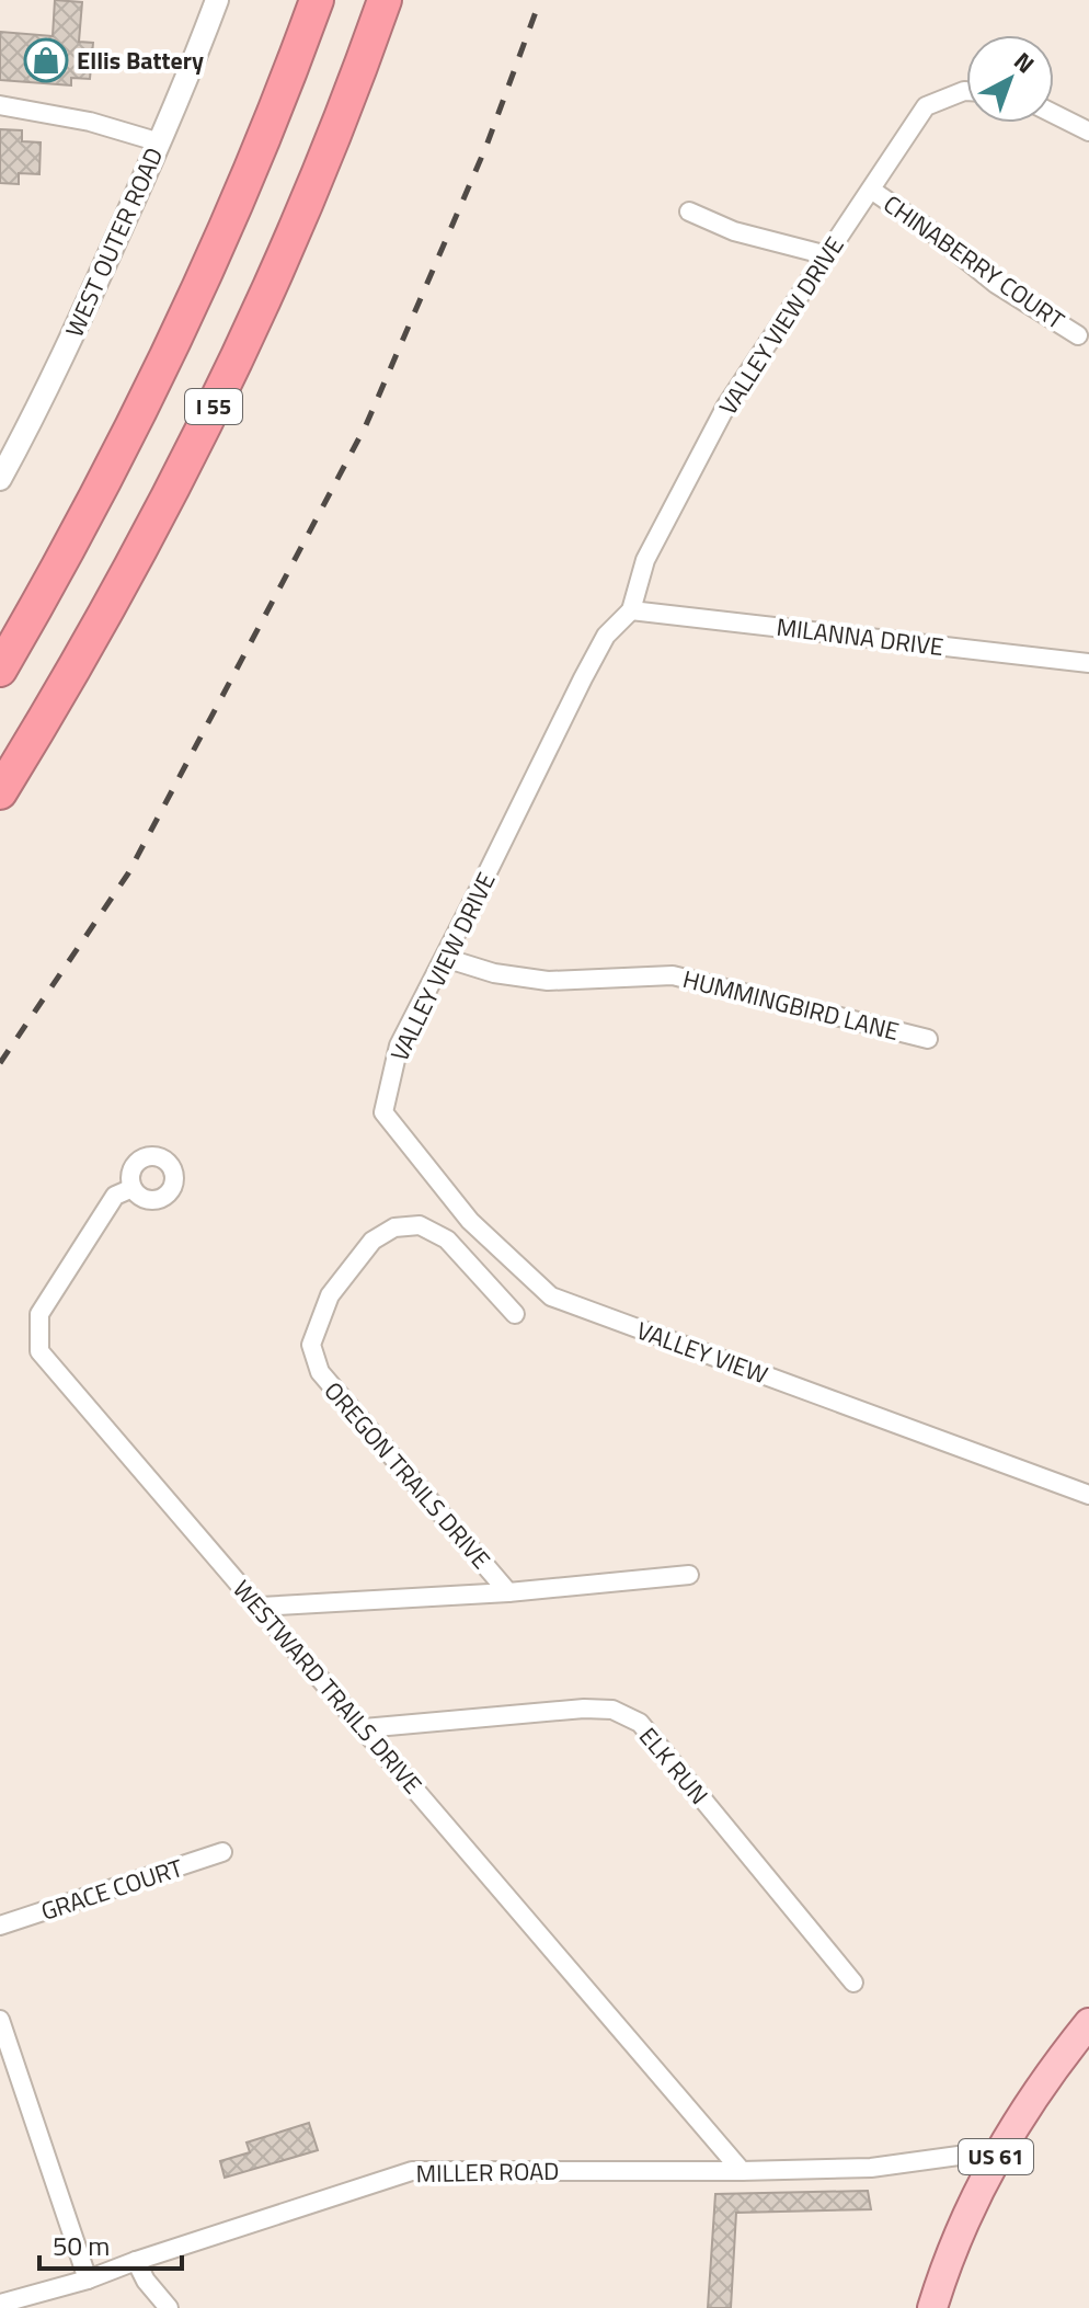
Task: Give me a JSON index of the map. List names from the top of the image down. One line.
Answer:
{"streets":{"highway":["I 55"],"main road":["US 61"],"street":["WEST OUTER ROAD","CHINABERRY COURT","VALLEY VIEW DRIVE","MILANNA DRIVE","HUMMINGBIRD LANE","VALLEY VIEW","OREGON TRAILS DRIVE","WESTWARD TRAILS DRIVE","ELK RUN","GRACE COURT","MILLER ROAD"]},"crossings":[["CHINABERRY COURT","VALLEY VIEW DRIVE"],["VALLEY VIEW DRIVE","MILANNA DRIVE"],["VALLEY VIEW DRIVE","HUMMINGBIRD LANE"],["VALLEY VIEW DRIVE","VALLEY VIEW"],["WESTWARD TRAILS DRIVE","ELK RUN"],["WESTWARD TRAILS DRIVE","MILLER ROAD"],["US 61","MILLER ROAD"]],"places":{"shop":["Ellis Battery"]},"scale_bar":"50 m","north":"top right"}
